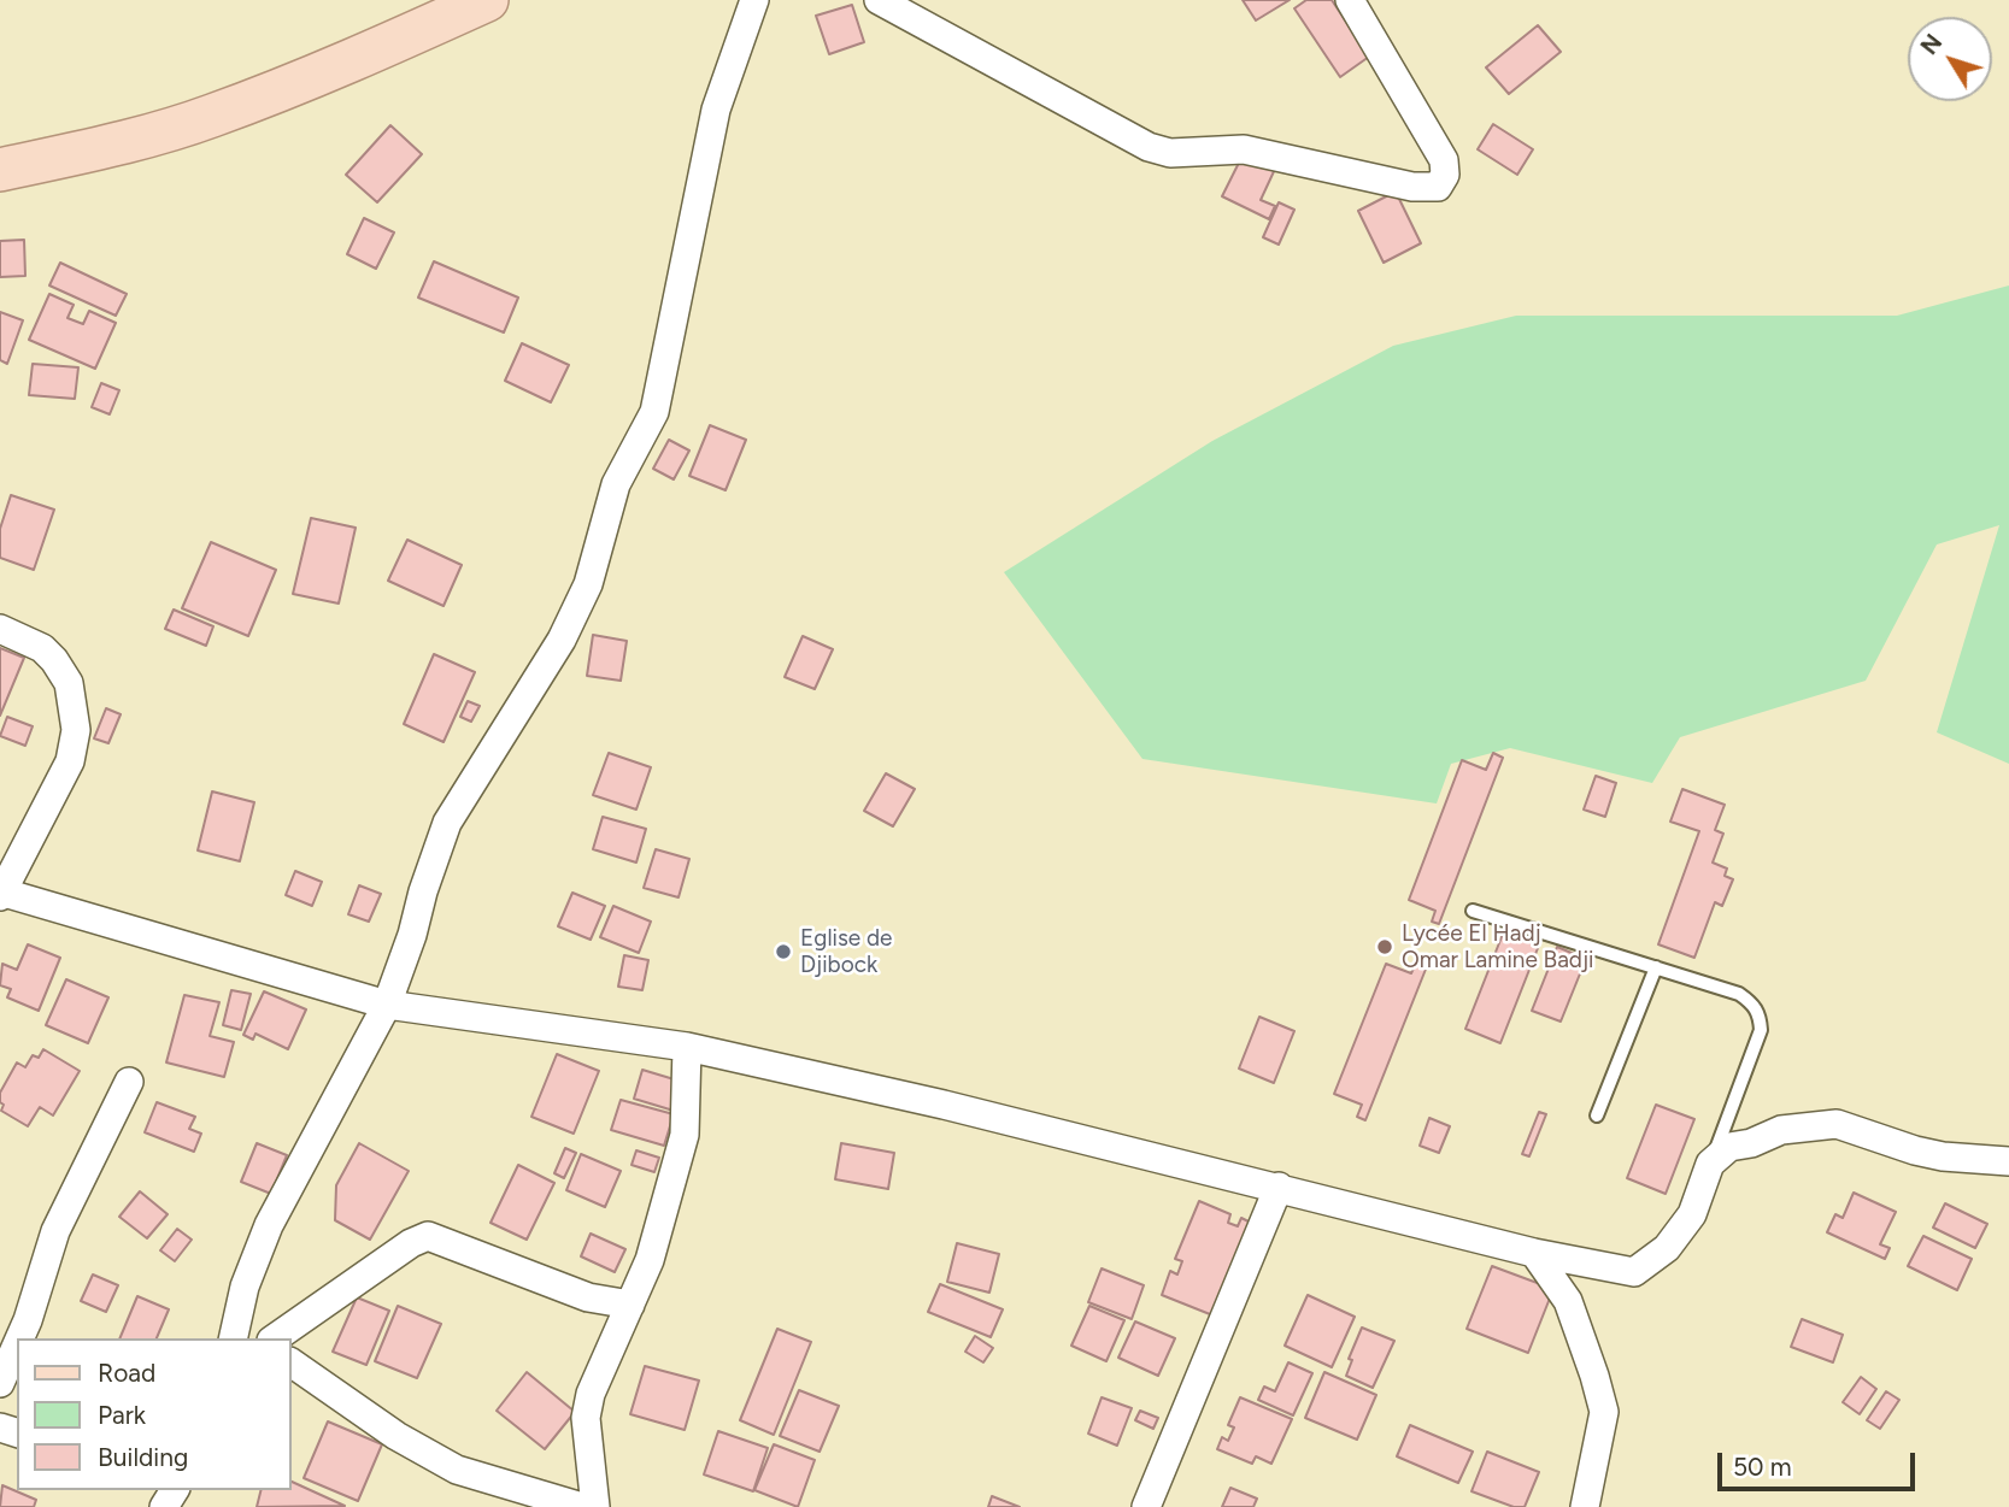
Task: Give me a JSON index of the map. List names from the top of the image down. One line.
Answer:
{"places":["Lycée El Hadj Omar Lamine Badji","Eglise de Djibock"],"legend":["Road","Park","Building"],"scale_bar":"50 m","north":"top left"}
